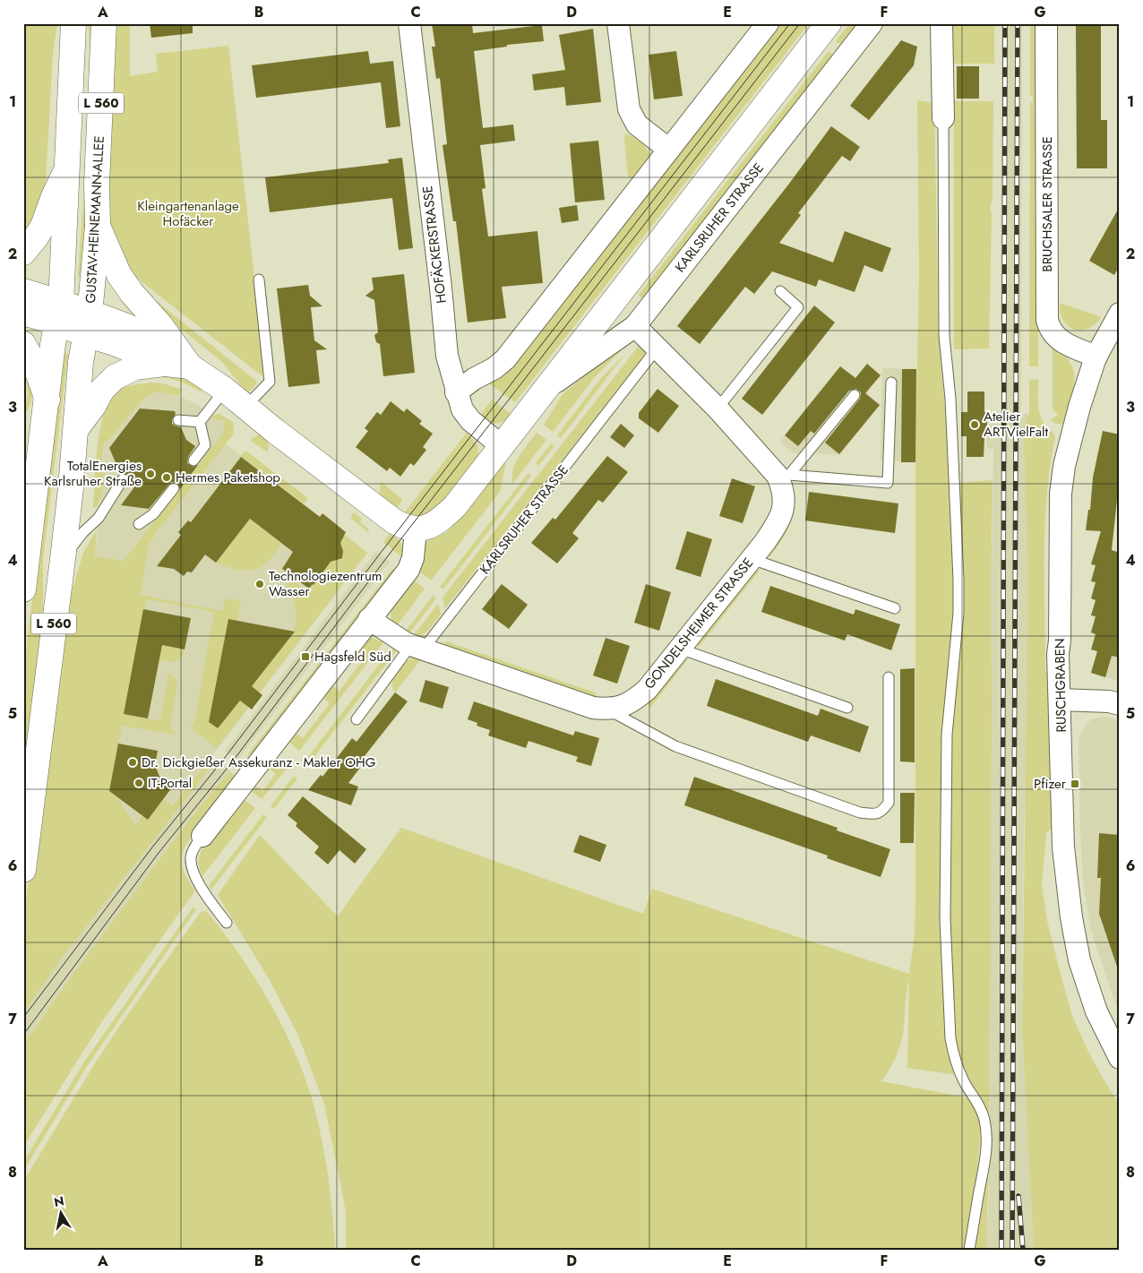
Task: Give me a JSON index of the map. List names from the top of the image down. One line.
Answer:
{"streets":{"street":["L 560","BRUCHSALER STRASSE","KARLSRUHER STRASSE","GUSTAV-HEINEMANN-ALLEE","HOFÄCKERSTRASSE","GONDELSHEIMER STRASSE","RUSCHGRABEN"]},"crossings":[["L 560","GUSTAV-HEINEMANN-ALLEE"],["BRUCHSALER STRASSE","RUSCHGRABEN"],["KARLSRUHER STRASSE","HOFÄCKERSTRASSE"],["KARLSRUHER STRASSE","GONDELSHEIMER STRASSE"]],"parks":["Kleingartenanlage Hofäcker"],"places":{"other":["Atelier ARTVielFalt","TotalEnergies Karlsruher Straße","Hermes Paketshop","Technologiezentrum Wasser","Dr. Dickgießer Assekuranz - Makler OHG","IT-Portal"],"transit":["Hagsfeld Süd","Pfizer"]},"north":"top","grid":{"columns":["A","B","C","D","E","F","G"],"rows":["1","2","3","4","5","6","7","8"]}}
